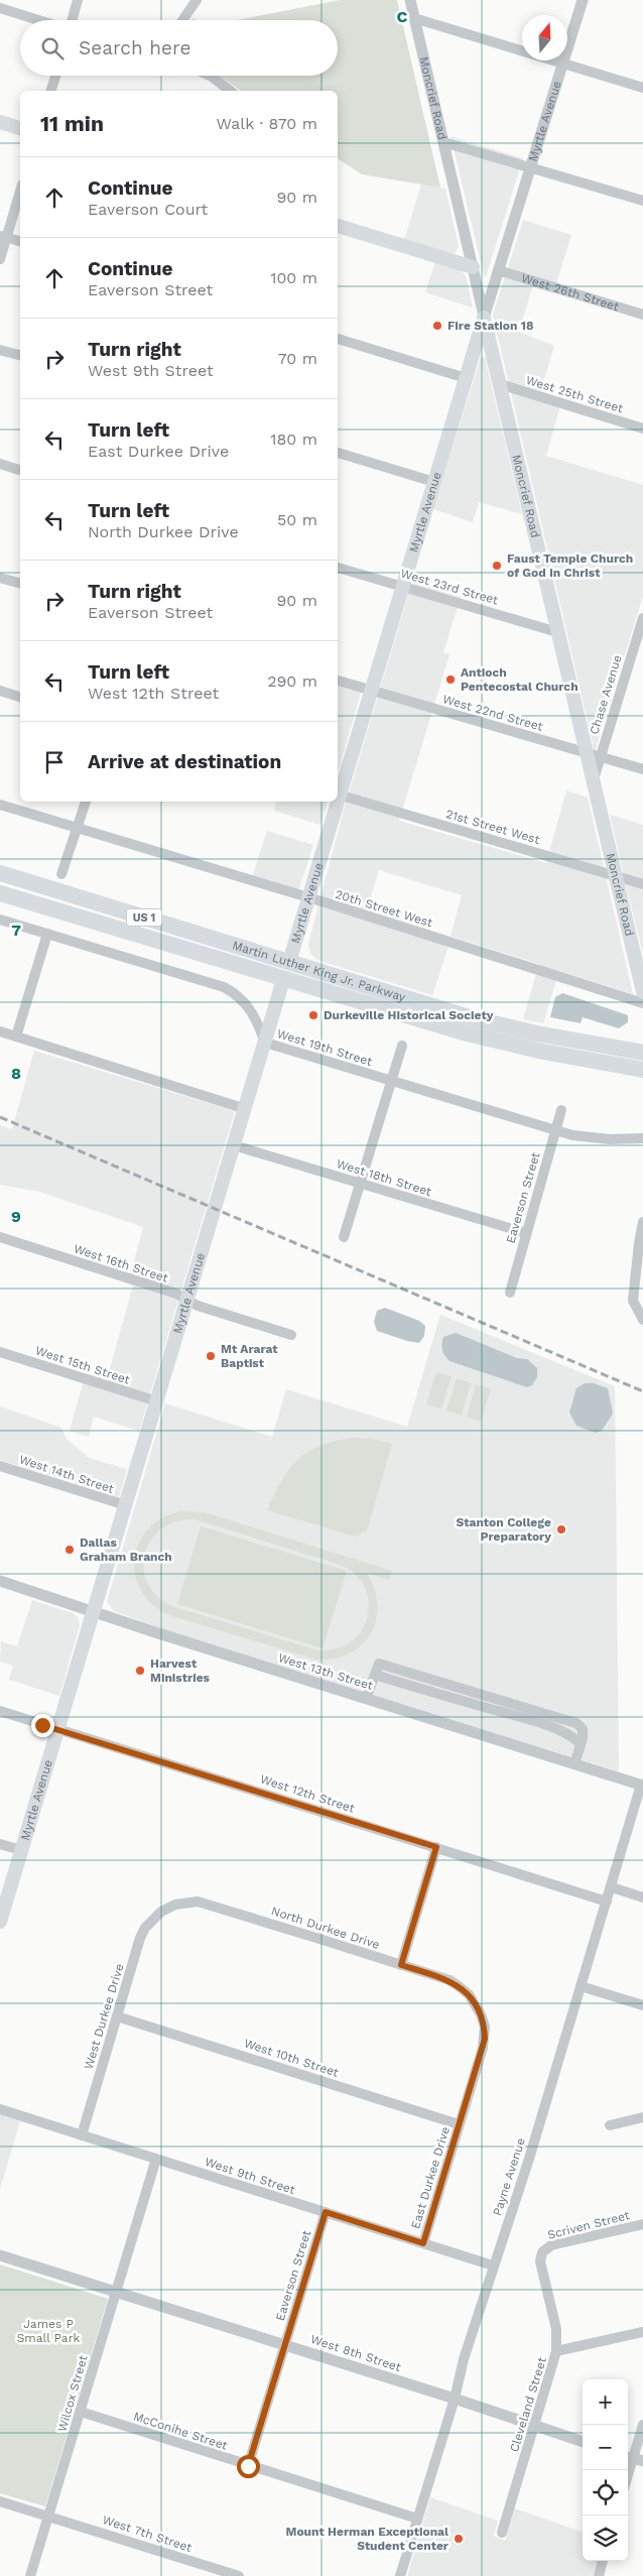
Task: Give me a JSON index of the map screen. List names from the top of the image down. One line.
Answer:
{"streets":{"highway":["US 1","Martin Luther King Jr. Parkway"],"main road":["Moncrief Road","Myrtle Avenue"],"street":["West 26th Street","West 25th Street","West 23rd Street","Chase Avenue","West 22nd Street","21st Street West","20th Street West","West 19th Street","West 18th Street","Eaverson Street","West 16th Street","West 15th Street","West 14th Street","West 13th Street","West 12th Street","North Durkee Drive","West Durkee Drive","West 10th Street","West 9th Street","Payne Avenue","East Durkee Drive","Scriven Street","West 8th Street","Wilcox Street","Cleveland Street","McConihe Street","West 7th Street"]},"crossings":[["Moncrief Road","Myrtle Avenue"],["Moncrief Road","West 25th Street"],["Moncrief Road","West 23rd Street"],["Moncrief Road","Chase Avenue"],["Moncrief Road","West 22nd Street"],["Moncrief Road","21st Street West"],["Myrtle Avenue","West 26th Street"],["Myrtle Avenue","West 23rd Street"],["Myrtle Avenue","West 22nd Street"],["Myrtle Avenue","21st Street West"],["Myrtle Avenue","20th Street West"],["Myrtle Avenue","Martin Luther King Jr. Parkway"],["Myrtle Avenue","West 19th Street"],["Myrtle Avenue","West 18th Street"],["Myrtle Avenue","West 16th Street"],["Myrtle Avenue","West 15th Street"],["Myrtle Avenue","West 14th Street"],["Myrtle Avenue","West 13th Street"],["Myrtle Avenue","West 12th Street"],["Chase Avenue","West 22nd Street"],["West 19th Street","Eaverson Street"],["West 18th Street","Eaverson Street"],["Eaverson Street","West 9th Street"],["Eaverson Street","West 8th Street"],["Eaverson Street","McConihe Street"],["West 13th Street","Payne Avenue"],["West 12th Street","Payne Avenue"],["North Durkee Drive","West Durkee Drive"],["North Durkee Drive","East Durkee Drive"],["West Durkee Drive","West 10th Street"],["West Durkee Drive","West 9th Street"],["West 10th Street","East Durkee Drive"],["West 9th Street","Payne Avenue"],["West 9th Street","East Durkee Drive"],["West 9th Street","Wilcox Street"],["Payne Avenue","West 8th Street"],["Payne Avenue","McConihe Street"],["Scriven Street","Cleveland Street"],["West 8th Street","Wilcox Street"],["West 8th Street","Cleveland Street"],["Wilcox Street","McConihe Street"],["Wilcox Street","West 7th Street"]],"parks":["James P Small Park"],"places":["Fire Station 18","Faust Temple Church of God in Christ","Antioch Pentecostal Church","Durkeville Historical Society","Mt Ararat Baptist","Stanton College Preparatory","Dallas Graham Branch","Harvest Ministries","Mount Herman Exceptional Student Center"],"north":"top","page":{"search":"Search here","heading":["11 min","Walk · 870 m"],"list":[["Continue","Eaverson Court","90 m"],["Continue","Eaverson Street","100 m"],["Turn right","West 9th Street","70 m"],["Turn left","East Durkee Drive","180 m"],["Turn left","North Durkee Drive","50 m"],["Turn right","Eaverson Street","90 m"],["Turn left","West 12th Street","290 m"],"Arrive at destination"],"map_buttons":["+","−"]},"grid":{"columns":["C"],"rows":["7","8","9"]}}
